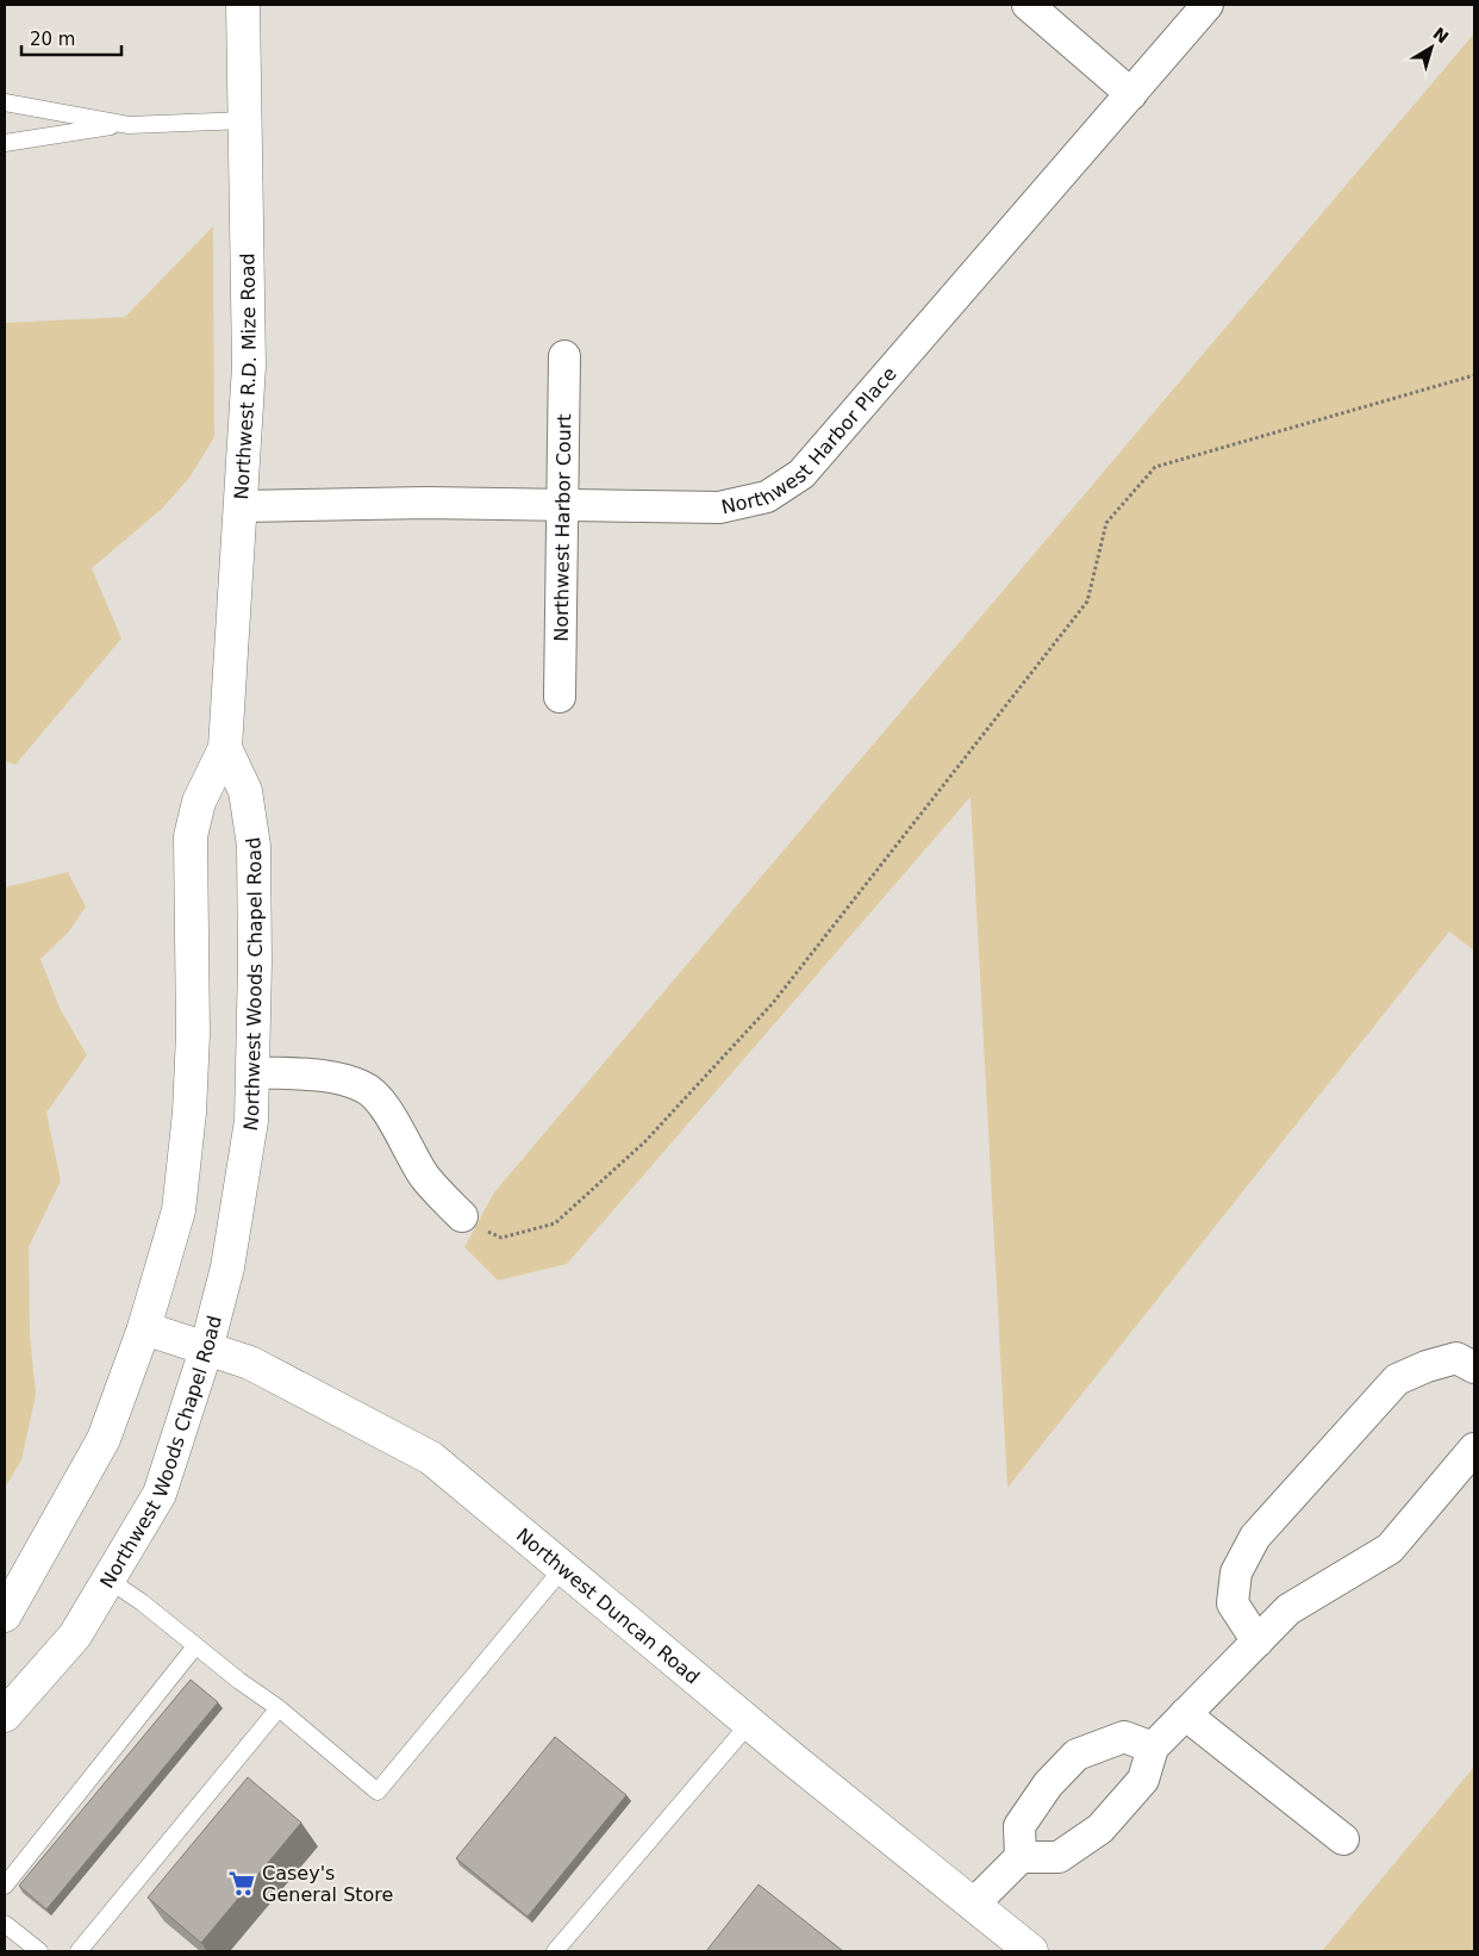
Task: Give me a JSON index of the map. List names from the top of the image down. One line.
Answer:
{"streets":{"main road":["Northwest R.D. Mize Road","Northwest Woods Chapel Road","Northwest Duncan Road"],"street":["Northwest Harbor Place","Northwest Harbor Court"]},"crossings":[["Northwest R.D. Mize Road","Northwest Harbor Place"],["Northwest R.D. Mize Road","Northwest Woods Chapel Road"],["Northwest Harbor Place","Northwest Harbor Court"],["Northwest Woods Chapel Road","Northwest Duncan Road"]],"places":{"supermarket":["Casey's General Store"]},"scale_bar":"20 m","north":"top right"}
